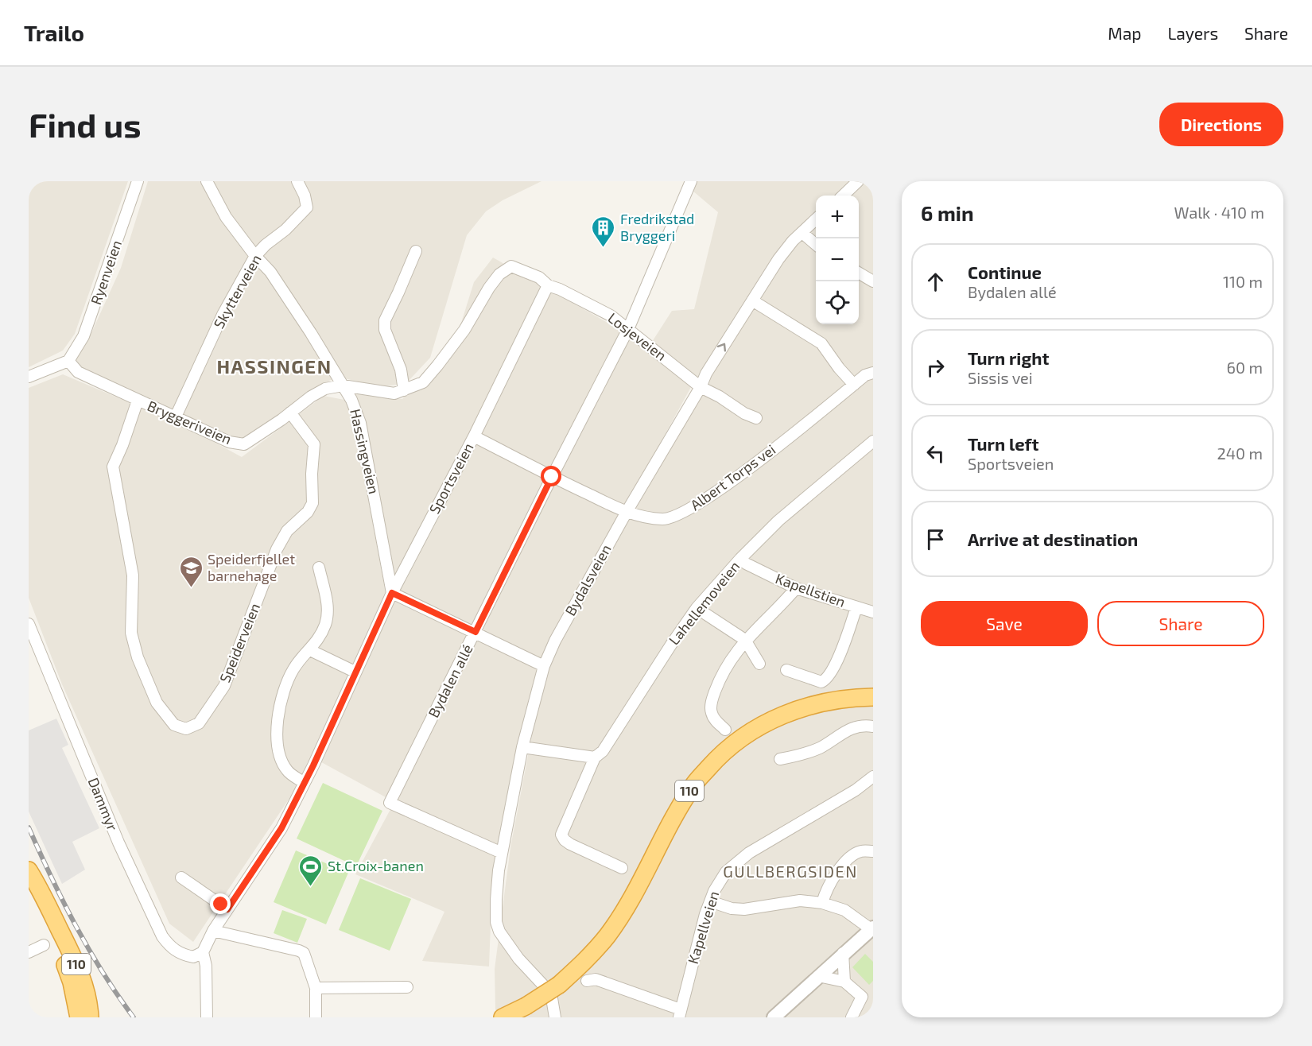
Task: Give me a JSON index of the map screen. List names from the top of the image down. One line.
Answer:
{"streets":{"highway":["110"],"street":["Ryenveien","Skytterveien","Losjeveien","Bryggeriveien","Hassingveien","Albert Torps vei","Sportsveien","Bydalsveien","Kapellstien","Lahellemoveien","Speiderveien","Bydalen allé","Dammyr","Kapellveien"]},"crossings":[["Ryenveien","Bryggeriveien"],["Skytterveien","Bryggeriveien"],["Skytterveien","Hassingveien"],["Losjeveien","Bryggeriveien"],["Losjeveien","Sportsveien"],["Losjeveien","Bydalsveien"],["Losjeveien","Bydalen allé"],["Bryggeriveien","Hassingveien"],["Bryggeriveien","Speiderveien"],["Hassingveien","Sportsveien"],["Albert Torps vei","Sportsveien"],["Albert Torps vei","Bydalsveien"],["Albert Torps vei","Bydalen allé"],["Sportsveien","Dammyr"],["Bydalsveien","Bydalen allé"],["Kapellstien","Lahellemoveien"]],"districts":["HASSINGEN","GULLBERGSIDEN"],"places":{"building":["Fredrikstad Bryggeri"],"school or university":["Speiderfjellet barnehage"],"sports":["St.Croix-banen"]},"page":{"header":"Trailo","nav":["Map","Layers","Share"],"buttons":["Directions",["Save","Share"]],"title":"Find us","heading":["6 min","Walk · 410 m"],"map_buttons":["+","−"],"list":[["Continue","Bydalen allé","110 m"],["Turn right","Sissis vei","60 m"],["Turn left","Sportsveien","240 m"],"Arrive at destination"]}}
